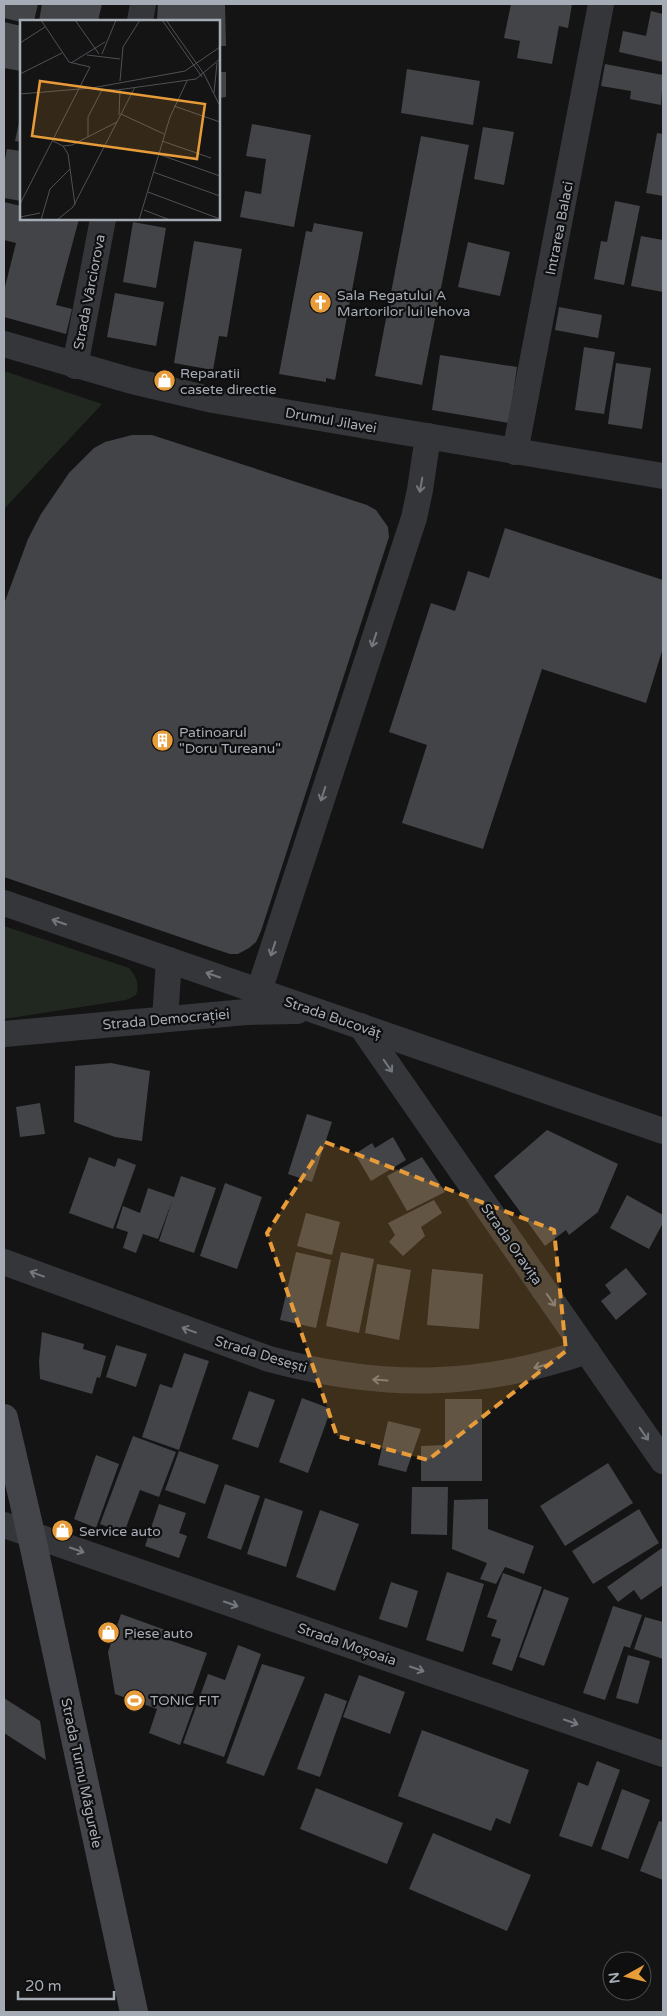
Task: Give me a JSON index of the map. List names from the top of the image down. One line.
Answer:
{"streets":{"main road":["Strada Turnu Măgurele"],"street":["Intrarea Balaci","Strada Vârciorova","Drumul Jilavei","Strada Bucovăț","Strada Democrației","Strada Oravița","Strada Desești","Strada Moșoaia"]},"crossings":[["Intrarea Balaci","Drumul Jilavei"],["Strada Vârciorova","Drumul Jilavei"],["Strada Bucovăț","Strada Democrației"],["Strada Bucovăț","Strada Oravița"],["Strada Oravița","Strada Desești"],["Strada Moșoaia","Strada Turnu Măgurele"]],"one_way":["Strada Bucovăț","Strada Oravița","Strada Desești","Strada Moșoaia"],"places":{"church":["Sala Regatului A Martorilor lui Iehova"],"shop":["Reparatii casete directie","Service auto","Piese auto"],"building":["Patinoarul \"Doru Tureanu\""],"sports":["TONIC FIT"]},"scale_bar":"20 m","north":"left"}
